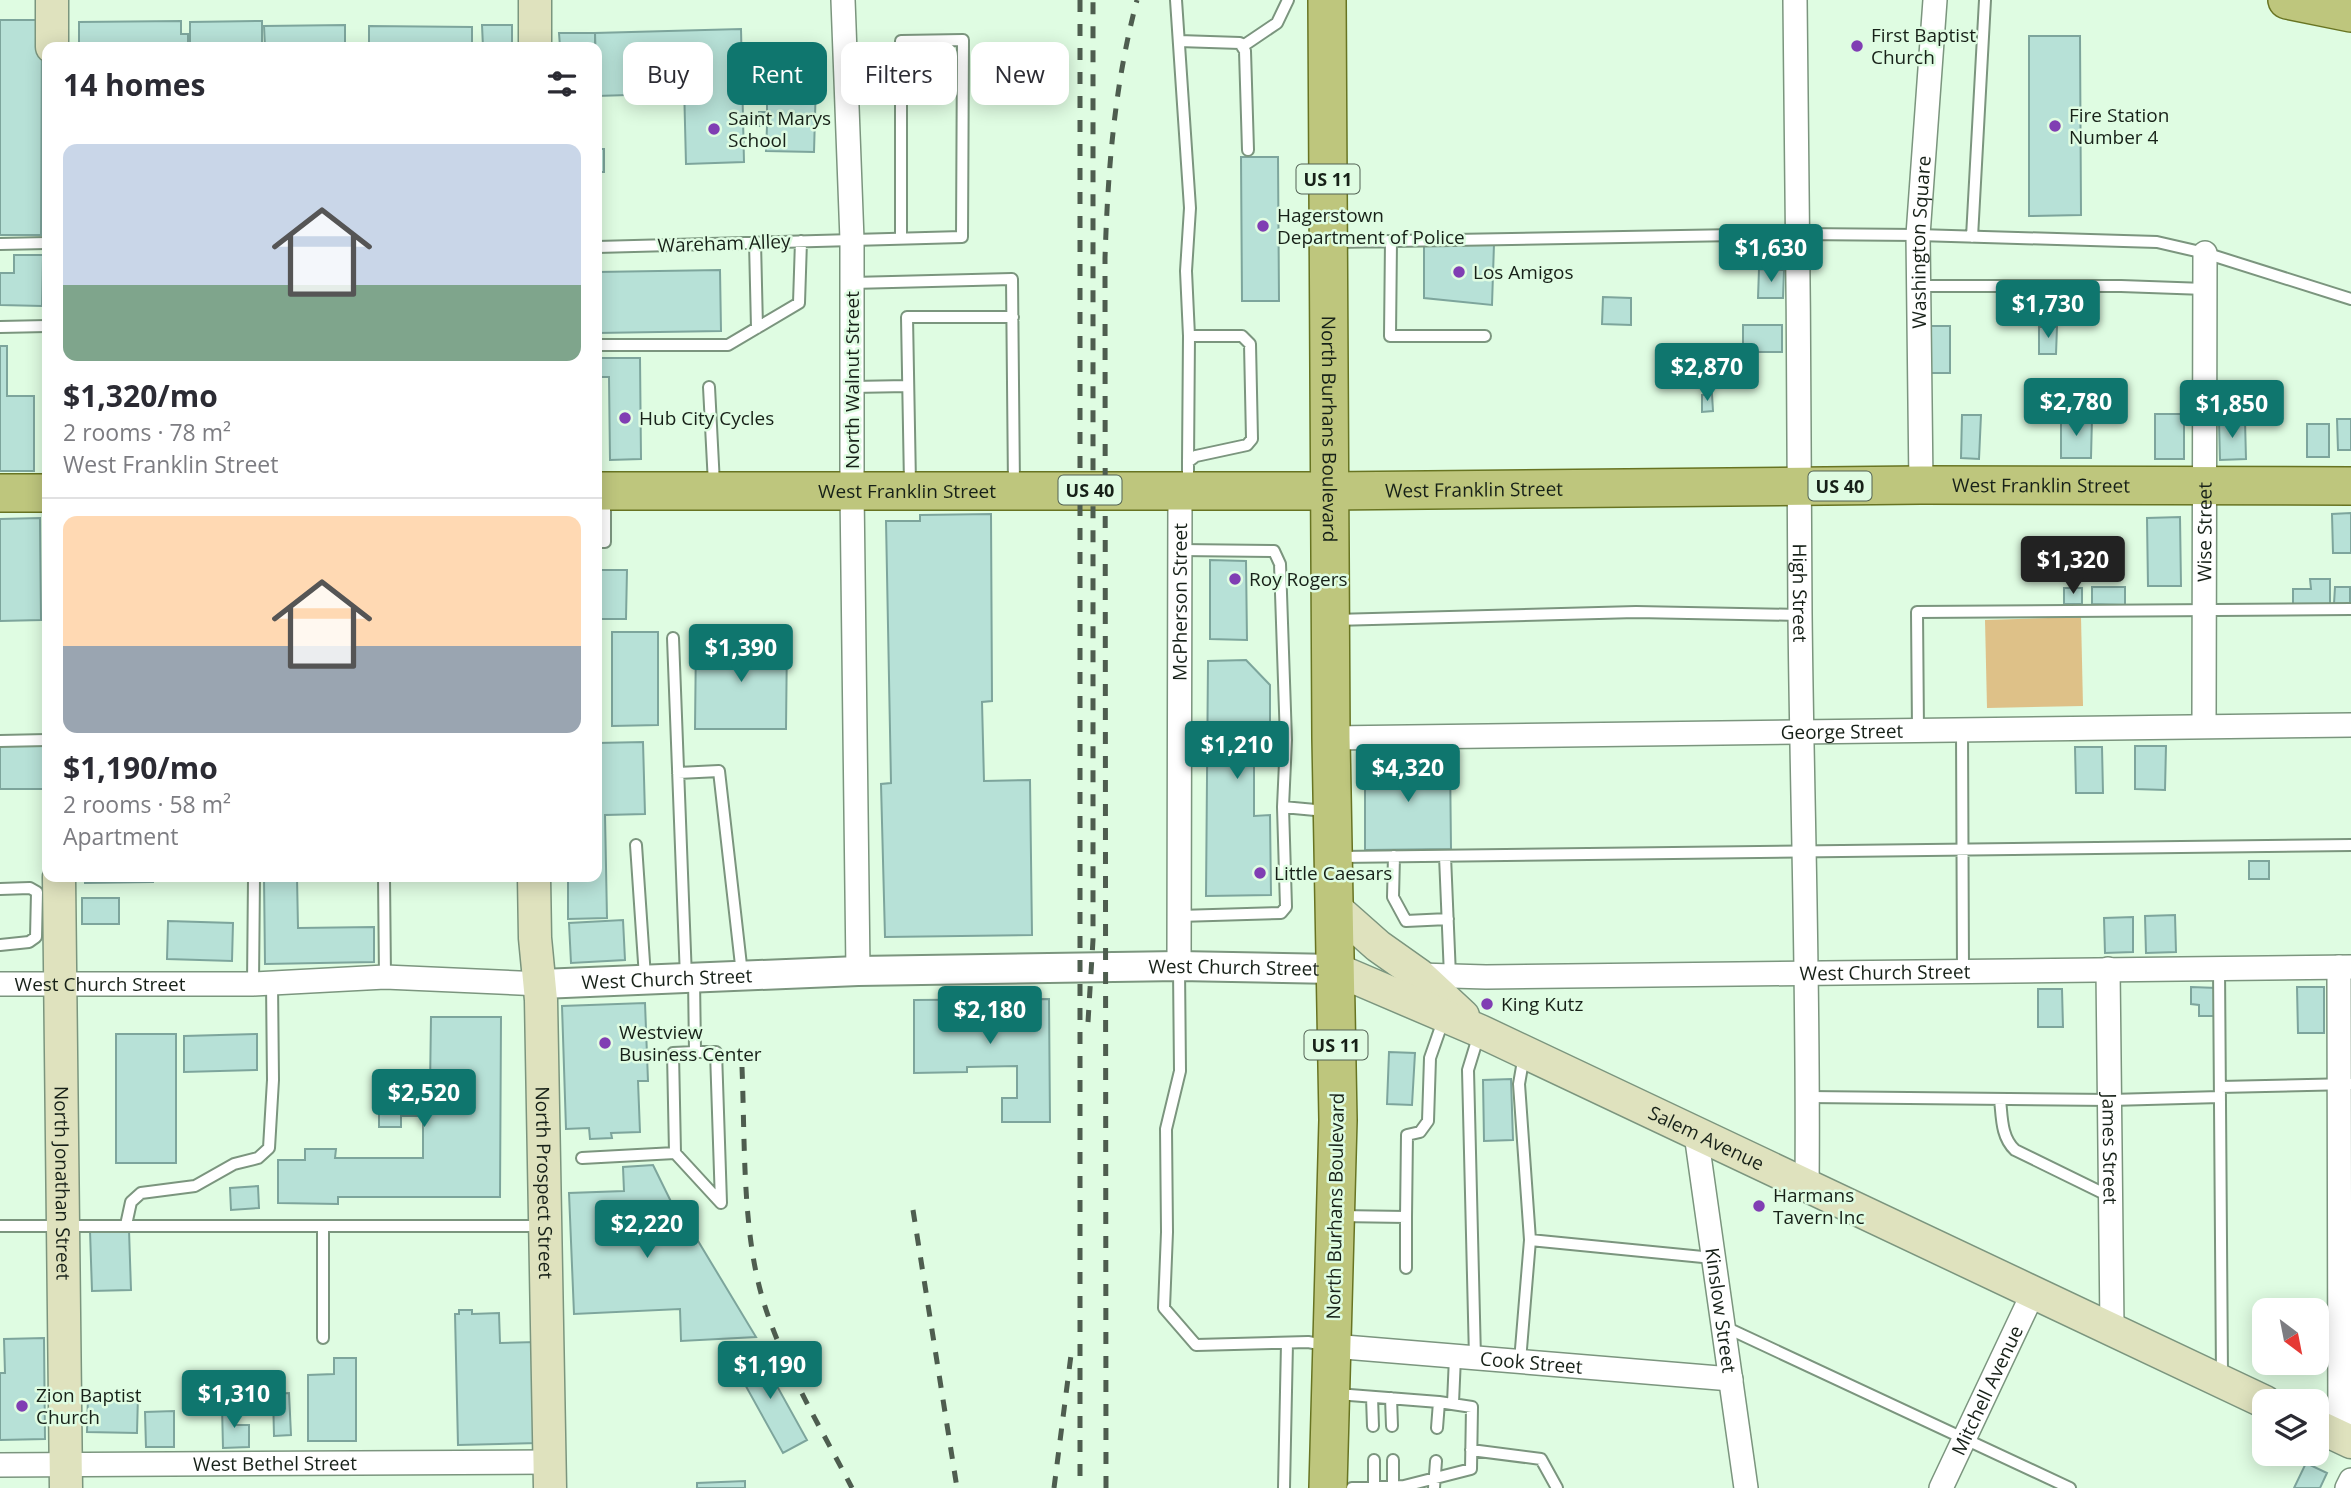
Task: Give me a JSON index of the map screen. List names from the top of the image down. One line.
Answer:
{"streets":{"main road":["US 11","North Burhans Boulevard","West Franklin Street","US 40","Salem Avenue","North Jonathan Street","North Prospect Street"],"street":["Washington Square","North Walnut Street","Wise Street","High Street","McPherson Street","George Street","West Church Street","James Street","Kinslow Street","Cook Street","Mitchell Avenue","West Bethel Street"],"lane":["Wareham Alley"]},"crossings":[["Washington Square","West Franklin Street"],["Wareham Alley","North Walnut Street"],["North Walnut Street","West Franklin Street"],["North Walnut Street","West Church Street"],["North Burhans Boulevard","West Franklin Street"],["North Burhans Boulevard","George Street"],["North Burhans Boulevard","West Church Street"],["North Burhans Boulevard","Salem Avenue"],["North Burhans Boulevard","Cook Street"],["West Franklin Street","Wise Street"],["West Franklin Street","High Street"],["West Franklin Street","McPherson Street"],["Wise Street","George Street"],["High Street","George Street"],["High Street","West Church Street"],["High Street","Salem Avenue"],["McPherson Street","West Church Street"],["West Church Street","Salem Avenue"],["West Church Street","James Street"],["West Church Street","North Jonathan Street"],["West Church Street","North Prospect Street"],["Salem Avenue","James Street"],["Salem Avenue","Kinslow Street"],["Salem Avenue","Mitchell Avenue"],["North Jonathan Street","West Bethel Street"],["North Prospect Street","West Bethel Street"],["Kinslow Street","Cook Street"]],"places":["First Baptist Church","Fire Station Number 4","Saint Marys School","Hagerstown Department of Police","Los Amigos","Hub City Cycles","Roy Rogers","Little Caesars","King Kutz","Westview Business Center","Harmans Tavern Inc","Zion Baptist Church"],"north":"bottom right","page":{"chip":["Buy","Rent","Filters","New"],"heading":"14 homes","list":[{"name":"$1,320/mo","note":"2 rooms · 78 m² · West Franklin Street"},{"name":"$1,190/mo","note":"2 rooms · 58 m² · Apartment"}],"price":["$1,630","$1,730","$2,870","$2,780","$1,850","$1,320","$1,390","$1,210","$4,320","$2,180","$2,520","$2,220","$1,190","$1,310"]}}
